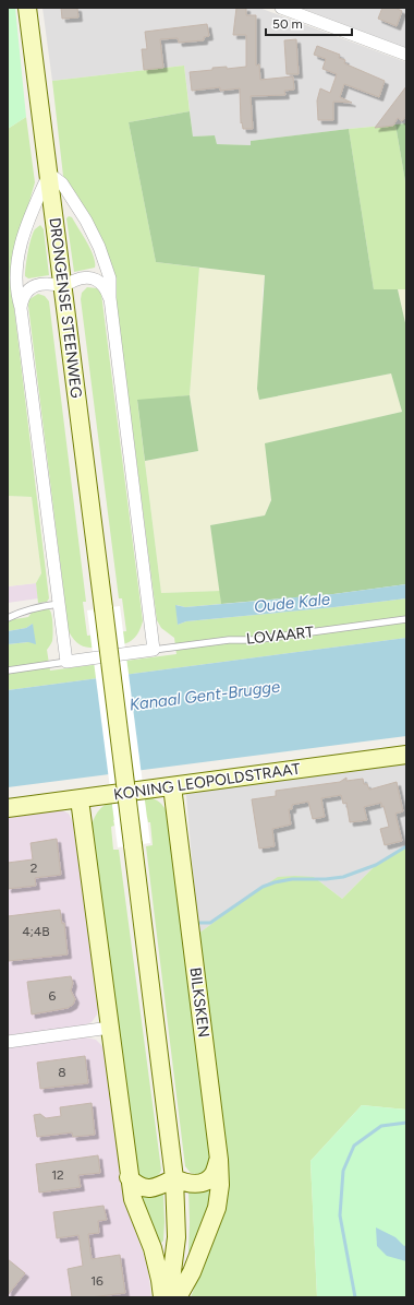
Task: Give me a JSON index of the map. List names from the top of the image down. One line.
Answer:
{"streets":{"street":["DRONGENSE STEENWEG","KONING LEOPOLDSTRAAT","BILKSKEN"],"lane":["LOVAART"]},"crossings":[["KONING LEOPOLDSTRAAT","BILKSKEN"]],"water":["Oude Kale","Kanaal Gent-Brugge"],"house_numbers":["2","4;4B","6","8","12","16"],"scale_bar":"50 m"}
